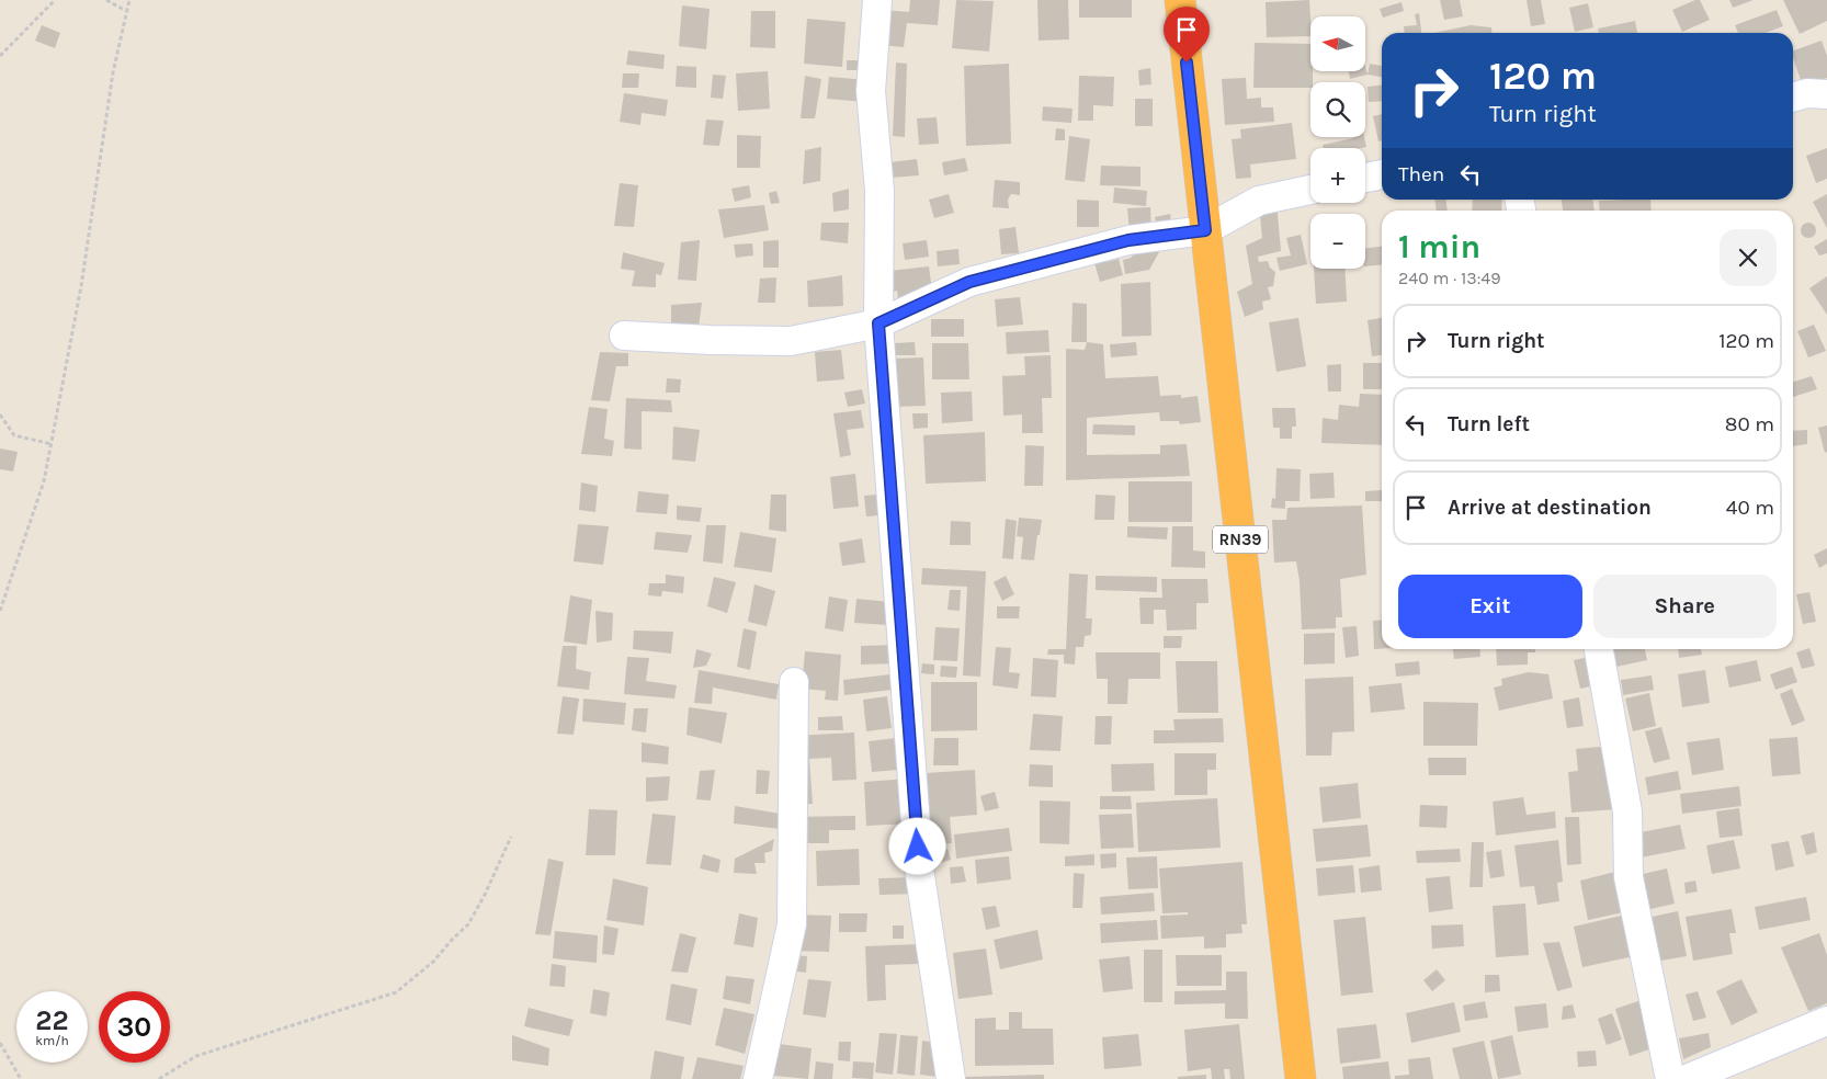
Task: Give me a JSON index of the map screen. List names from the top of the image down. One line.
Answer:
{"streets":{"highway":["RN39"]},"north":"left","page":{"map_buttons":["+","−"],"turn":["120 m","Turn right"],"then":"Then","heading":["1 min","240 m · 13:49"],"list":[{"name":"Turn right","value":"120 m"},{"name":"Turn left","value":"80 m"},{"name":"Arrive at destination","value":"40 m"}],"buttons":["Exit","Share"],"speed":"22 km/h","limit":"30"}}
